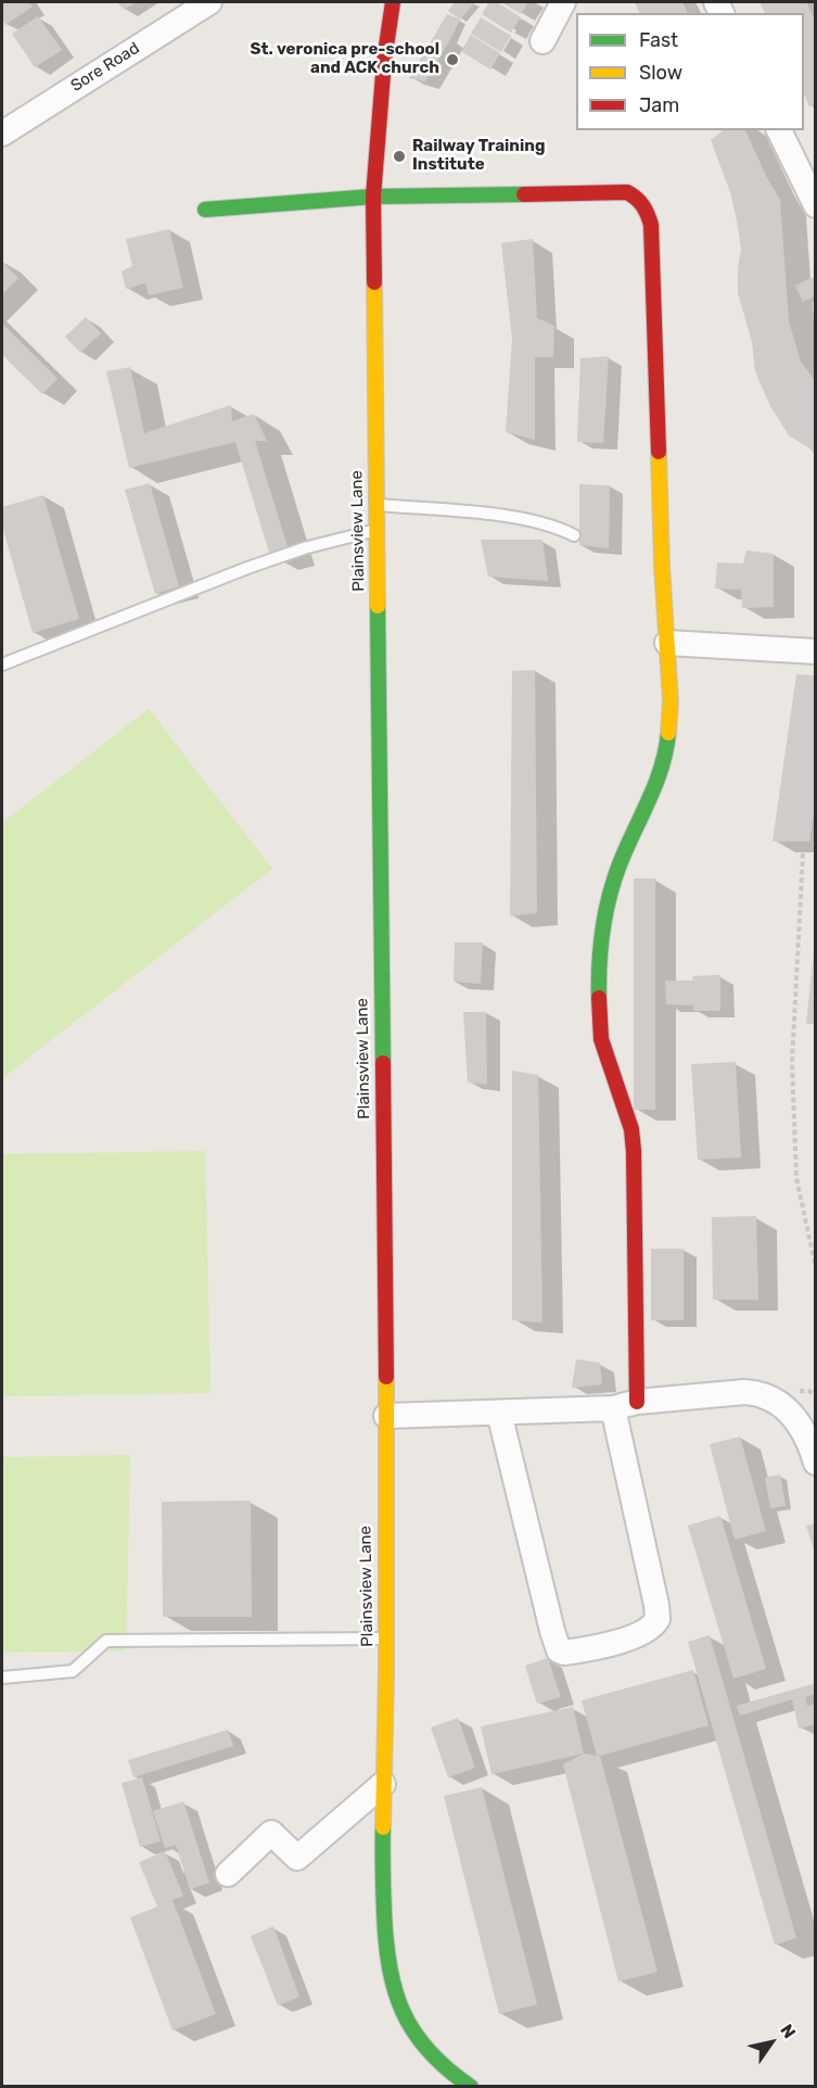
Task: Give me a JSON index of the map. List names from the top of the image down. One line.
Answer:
{"streets":{"street":["Sore Road","Plainsview Lane"]},"places":["St. veronica pre-school and ACK church","Railway Training Institute"],"legend":["Fast","Slow","Jam"],"north":"top right"}
